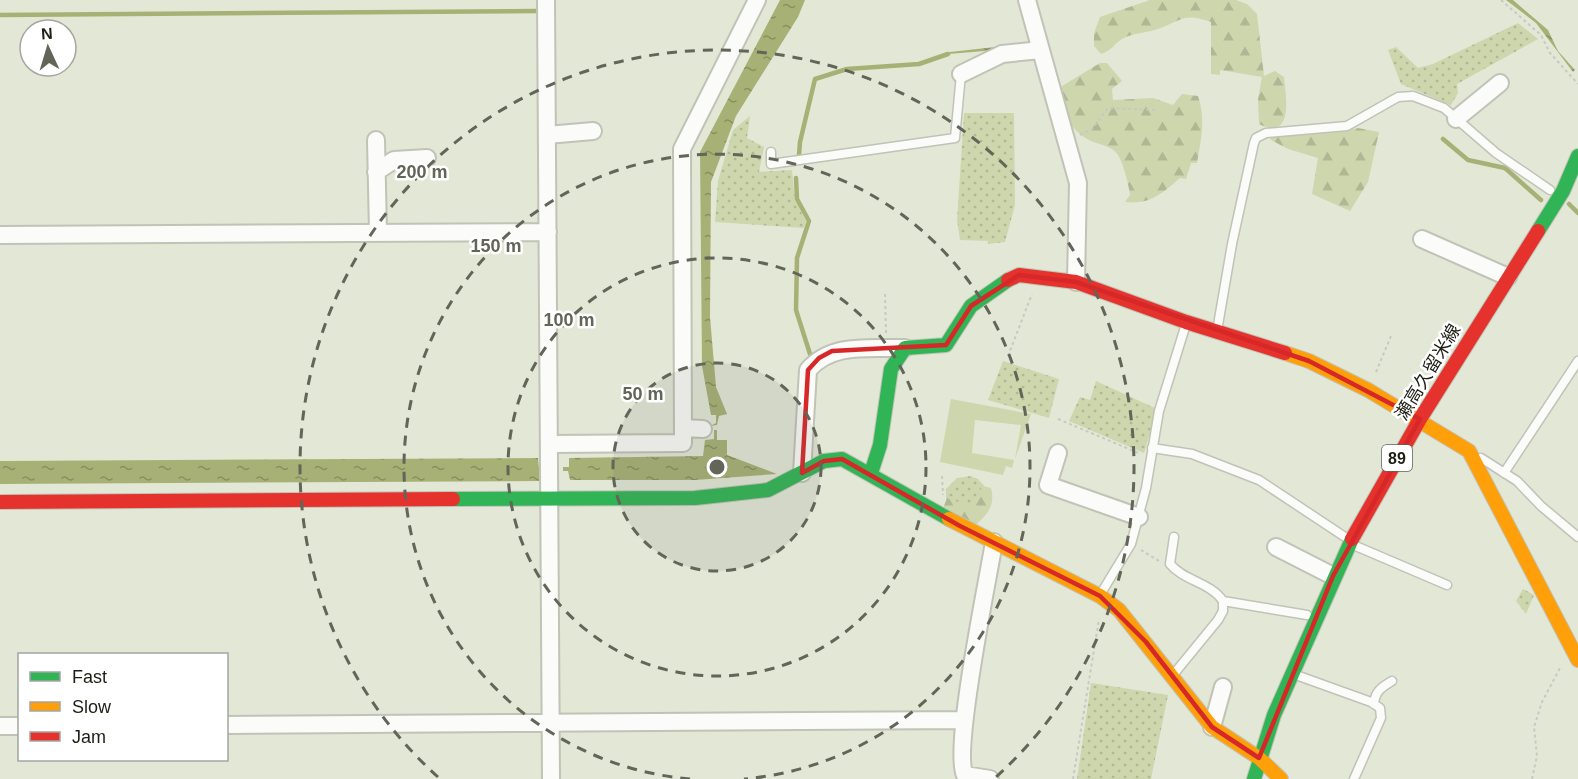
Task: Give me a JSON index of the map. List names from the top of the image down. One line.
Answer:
{"streets":{"street":["瀬高久留米線","89"]},"legend":["Fast","Slow","Jam"],"north":"top","rings":["200 m","150 m","100 m","50 m"]}
